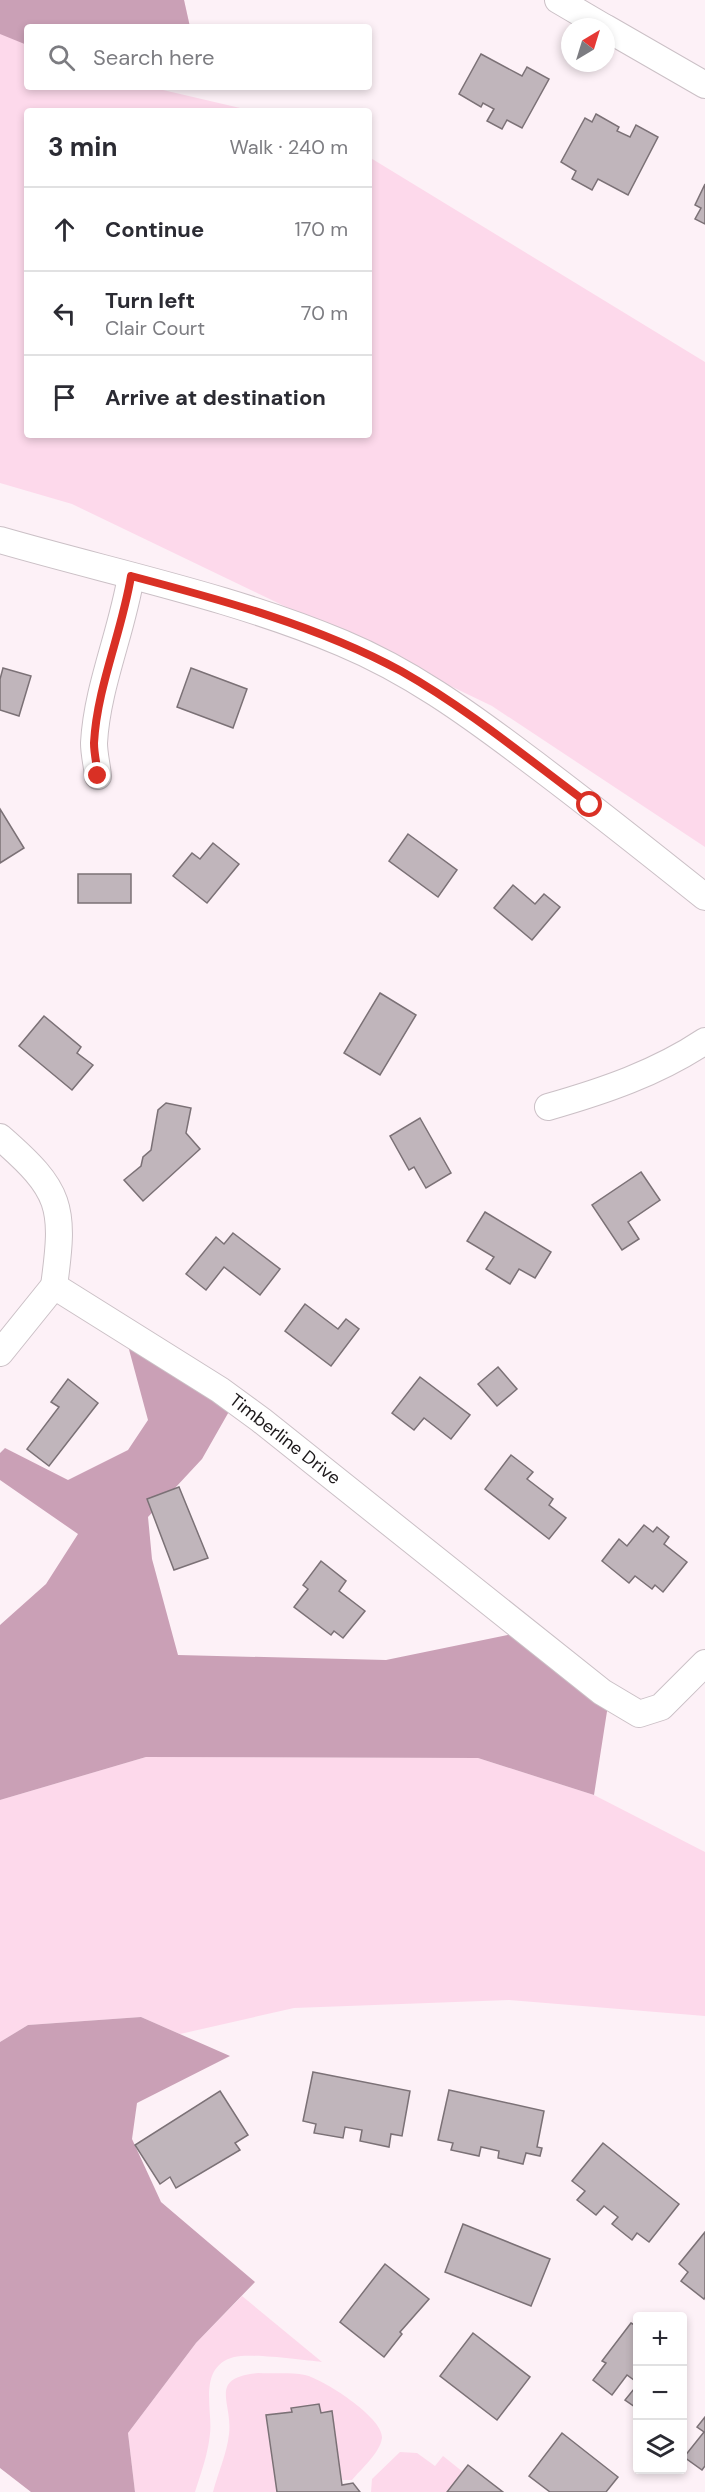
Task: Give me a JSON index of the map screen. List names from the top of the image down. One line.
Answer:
{"streets":{"street":["Timberline Drive"]},"north":"top right","page":{"search":"Search here","heading":["3 min","Walk · 240 m"],"list":[["Continue","170 m"],["Turn left","Clair Court","70 m"],"Arrive at destination"],"map_buttons":["+","−"]}}
